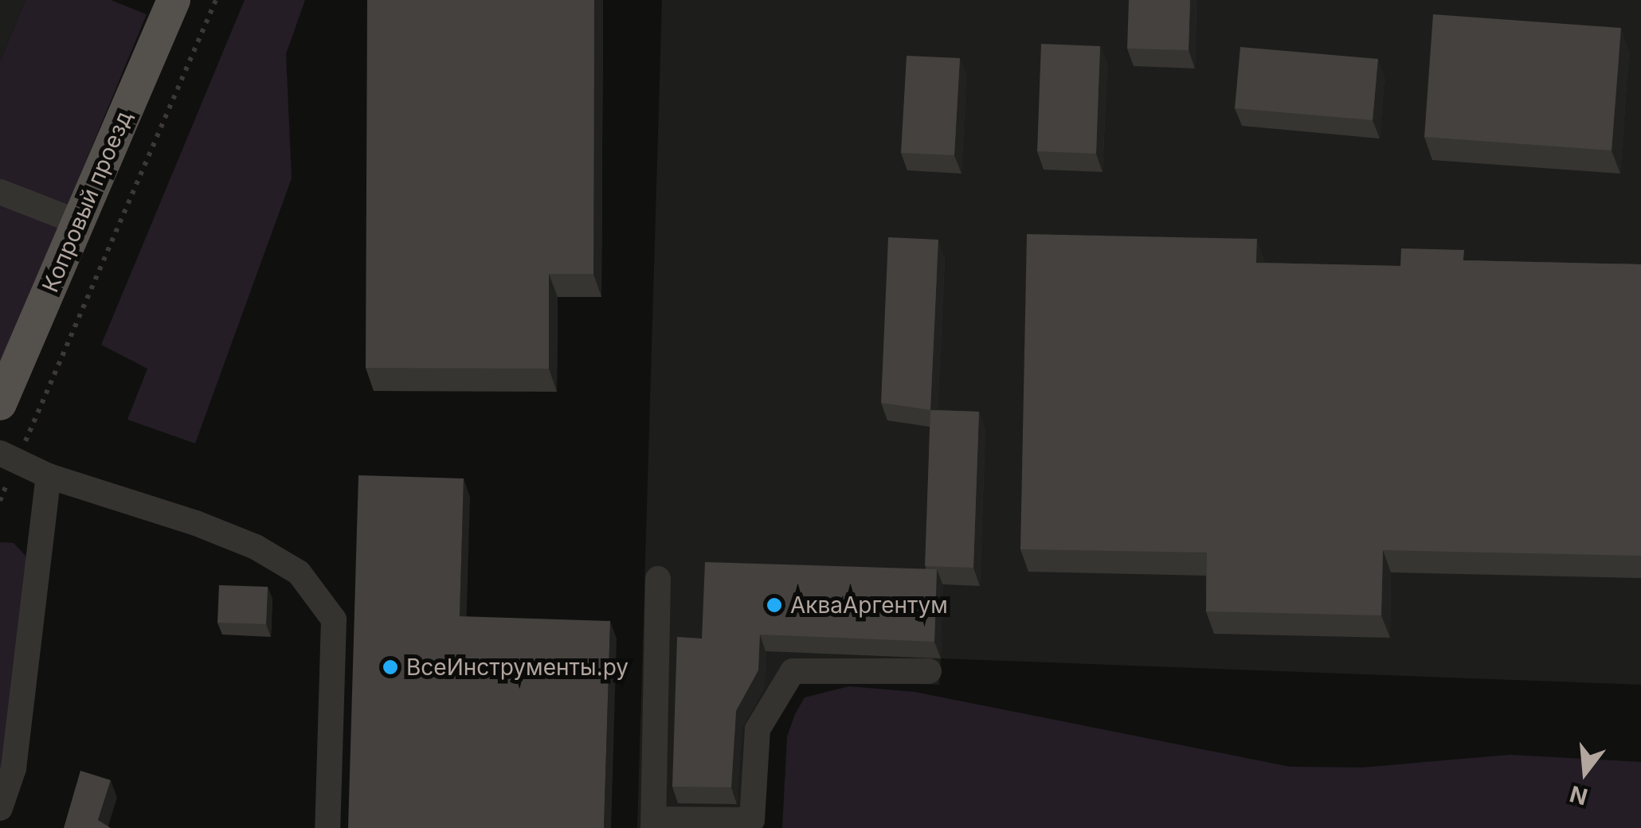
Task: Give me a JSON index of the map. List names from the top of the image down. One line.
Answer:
{"streets":{"main road":["Копровый проезд"]},"places":["АкваАргентум","ВсеИнструменты.ру"],"north":"bottom"}
